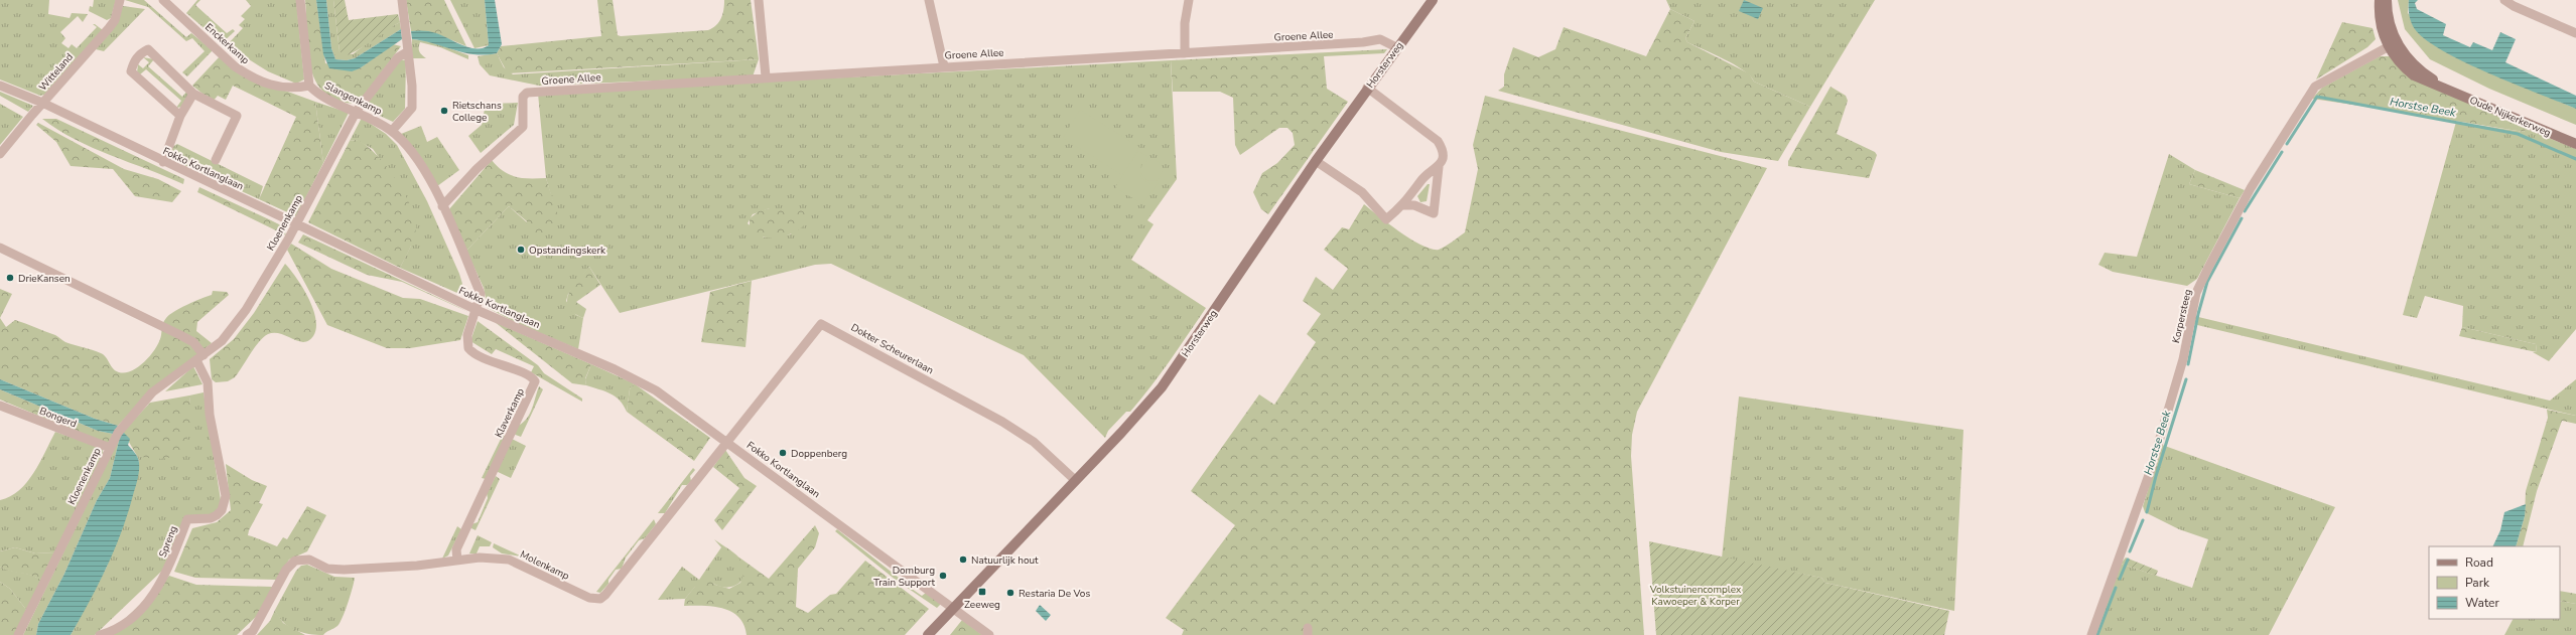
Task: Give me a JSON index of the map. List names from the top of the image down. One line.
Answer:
{"streets":{"main road":["Horsterweg","Oude Nijkerkerweg"],"street":["Groene Allee","Enckerkamp","Witteland","Slangenkamp","Fokko Kortlanglaan","Kloenenkamp","Korpersteeg","Dokter Scheurerlaan","Klaverkamp","Bongerd","Spreng","Molenkamp"]},"crossings":[["Groene Allee","Horsterweg"],["Groene Allee","Slangenkamp"],["Enckerkamp","Slangenkamp"],["Horsterweg","Fokko Kortlanglaan"],["Horsterweg","Dokter Scheurerlaan"],["Witteland","Fokko Kortlanglaan"],["Slangenkamp","Fokko Kortlanglaan"],["Slangenkamp","Kloenenkamp"],["Slangenkamp","Klaverkamp"],["Oude Nijkerkerweg","Korpersteeg"],["Fokko Kortlanglaan","Kloenenkamp"],["Fokko Kortlanglaan","Dokter Scheurerlaan"],["Fokko Kortlanglaan","Klaverkamp"],["Fokko Kortlanglaan","Molenkamp"],["Kloenenkamp","Bongerd"],["Kloenenkamp","Spreng"],["Dokter Scheurerlaan","Molenkamp"],["Klaverkamp","Molenkamp"]],"water":["Horstse Beek"],"parks":["Volkstuinencomplex Kawoeper & Korper"],"places":{"other":["Rietschans College","Opstandingskerk","DrieKansen","Doppenberg","Natuurlijk hout","Domburg Train Support","Restaria De Vos"],"transit":["Zeeweg"]},"legend":["Road","Park","Water"]}
